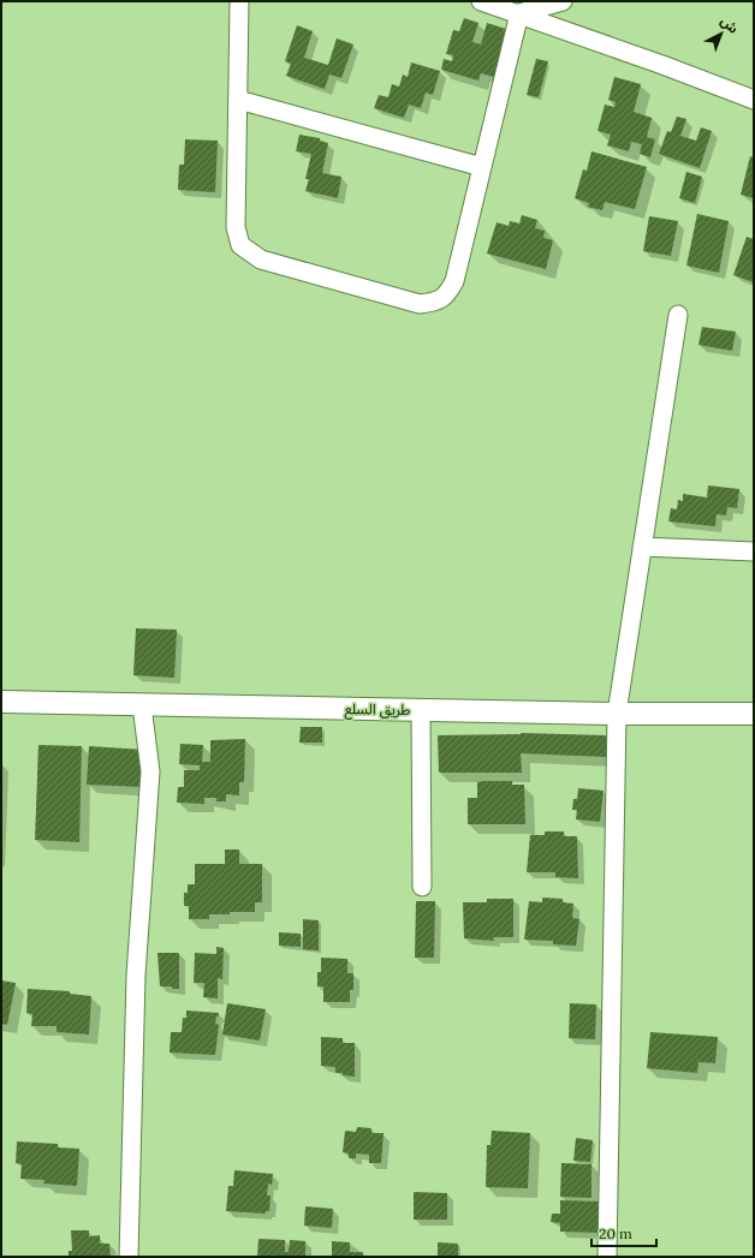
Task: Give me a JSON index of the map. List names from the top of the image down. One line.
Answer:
{"streets":{"street":["طريق السلع"]},"scale_bar":"20 m","north":"top right"}
